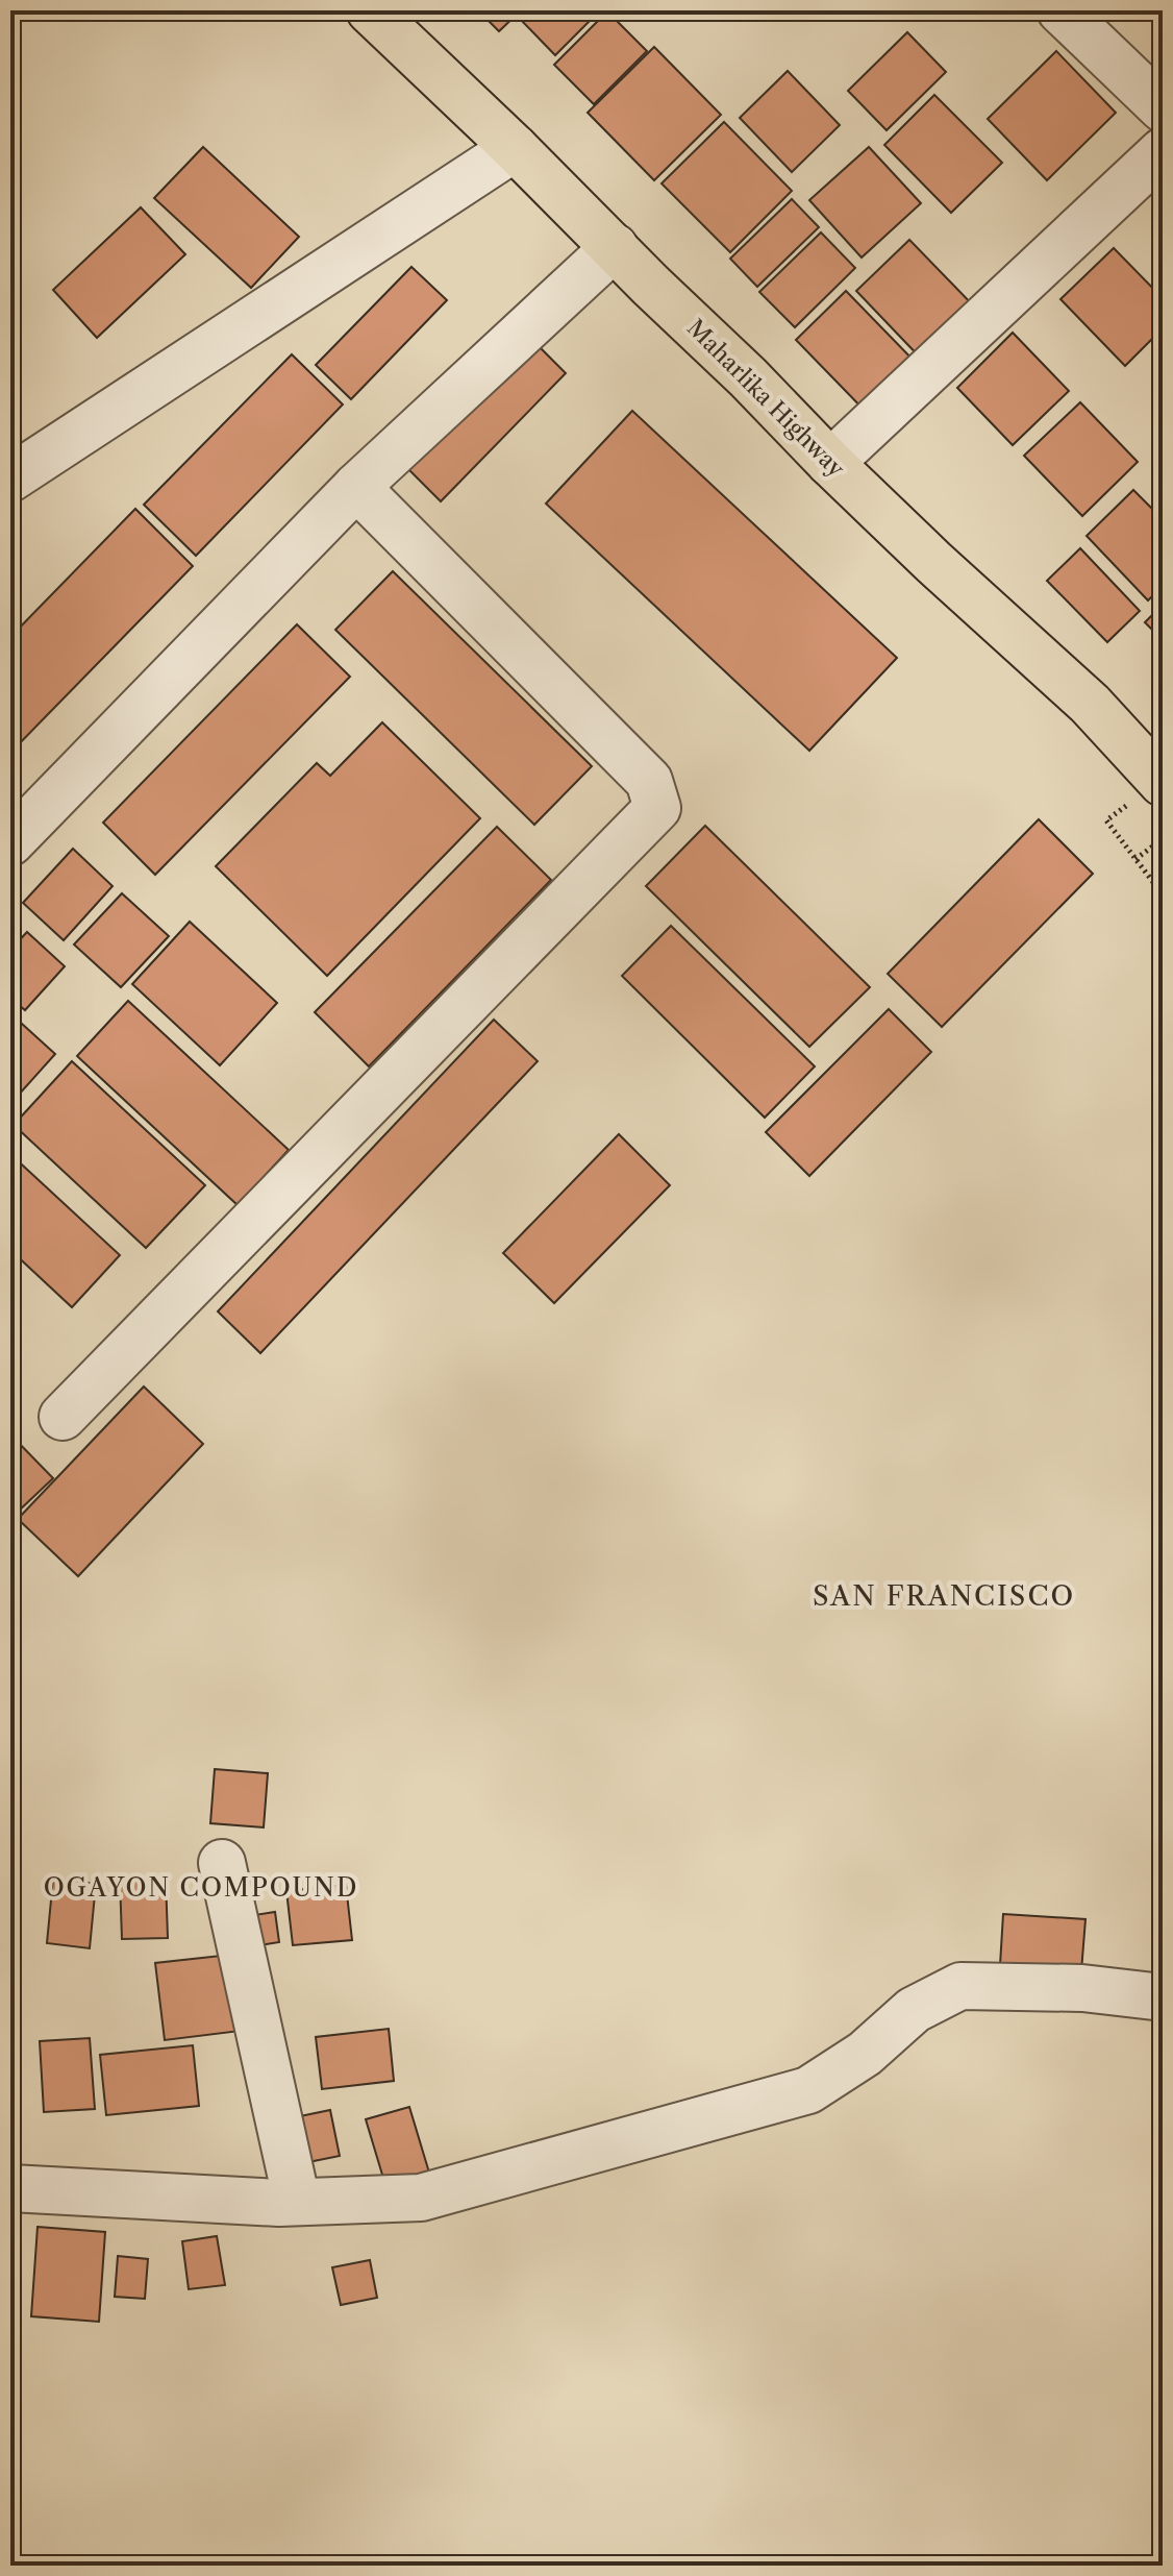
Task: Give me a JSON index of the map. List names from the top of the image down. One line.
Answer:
{"streets":{"highway":["Maharlika Highway"]},"districts":["SAN FRANCISCO","OGAYON COMPOUND"]}
